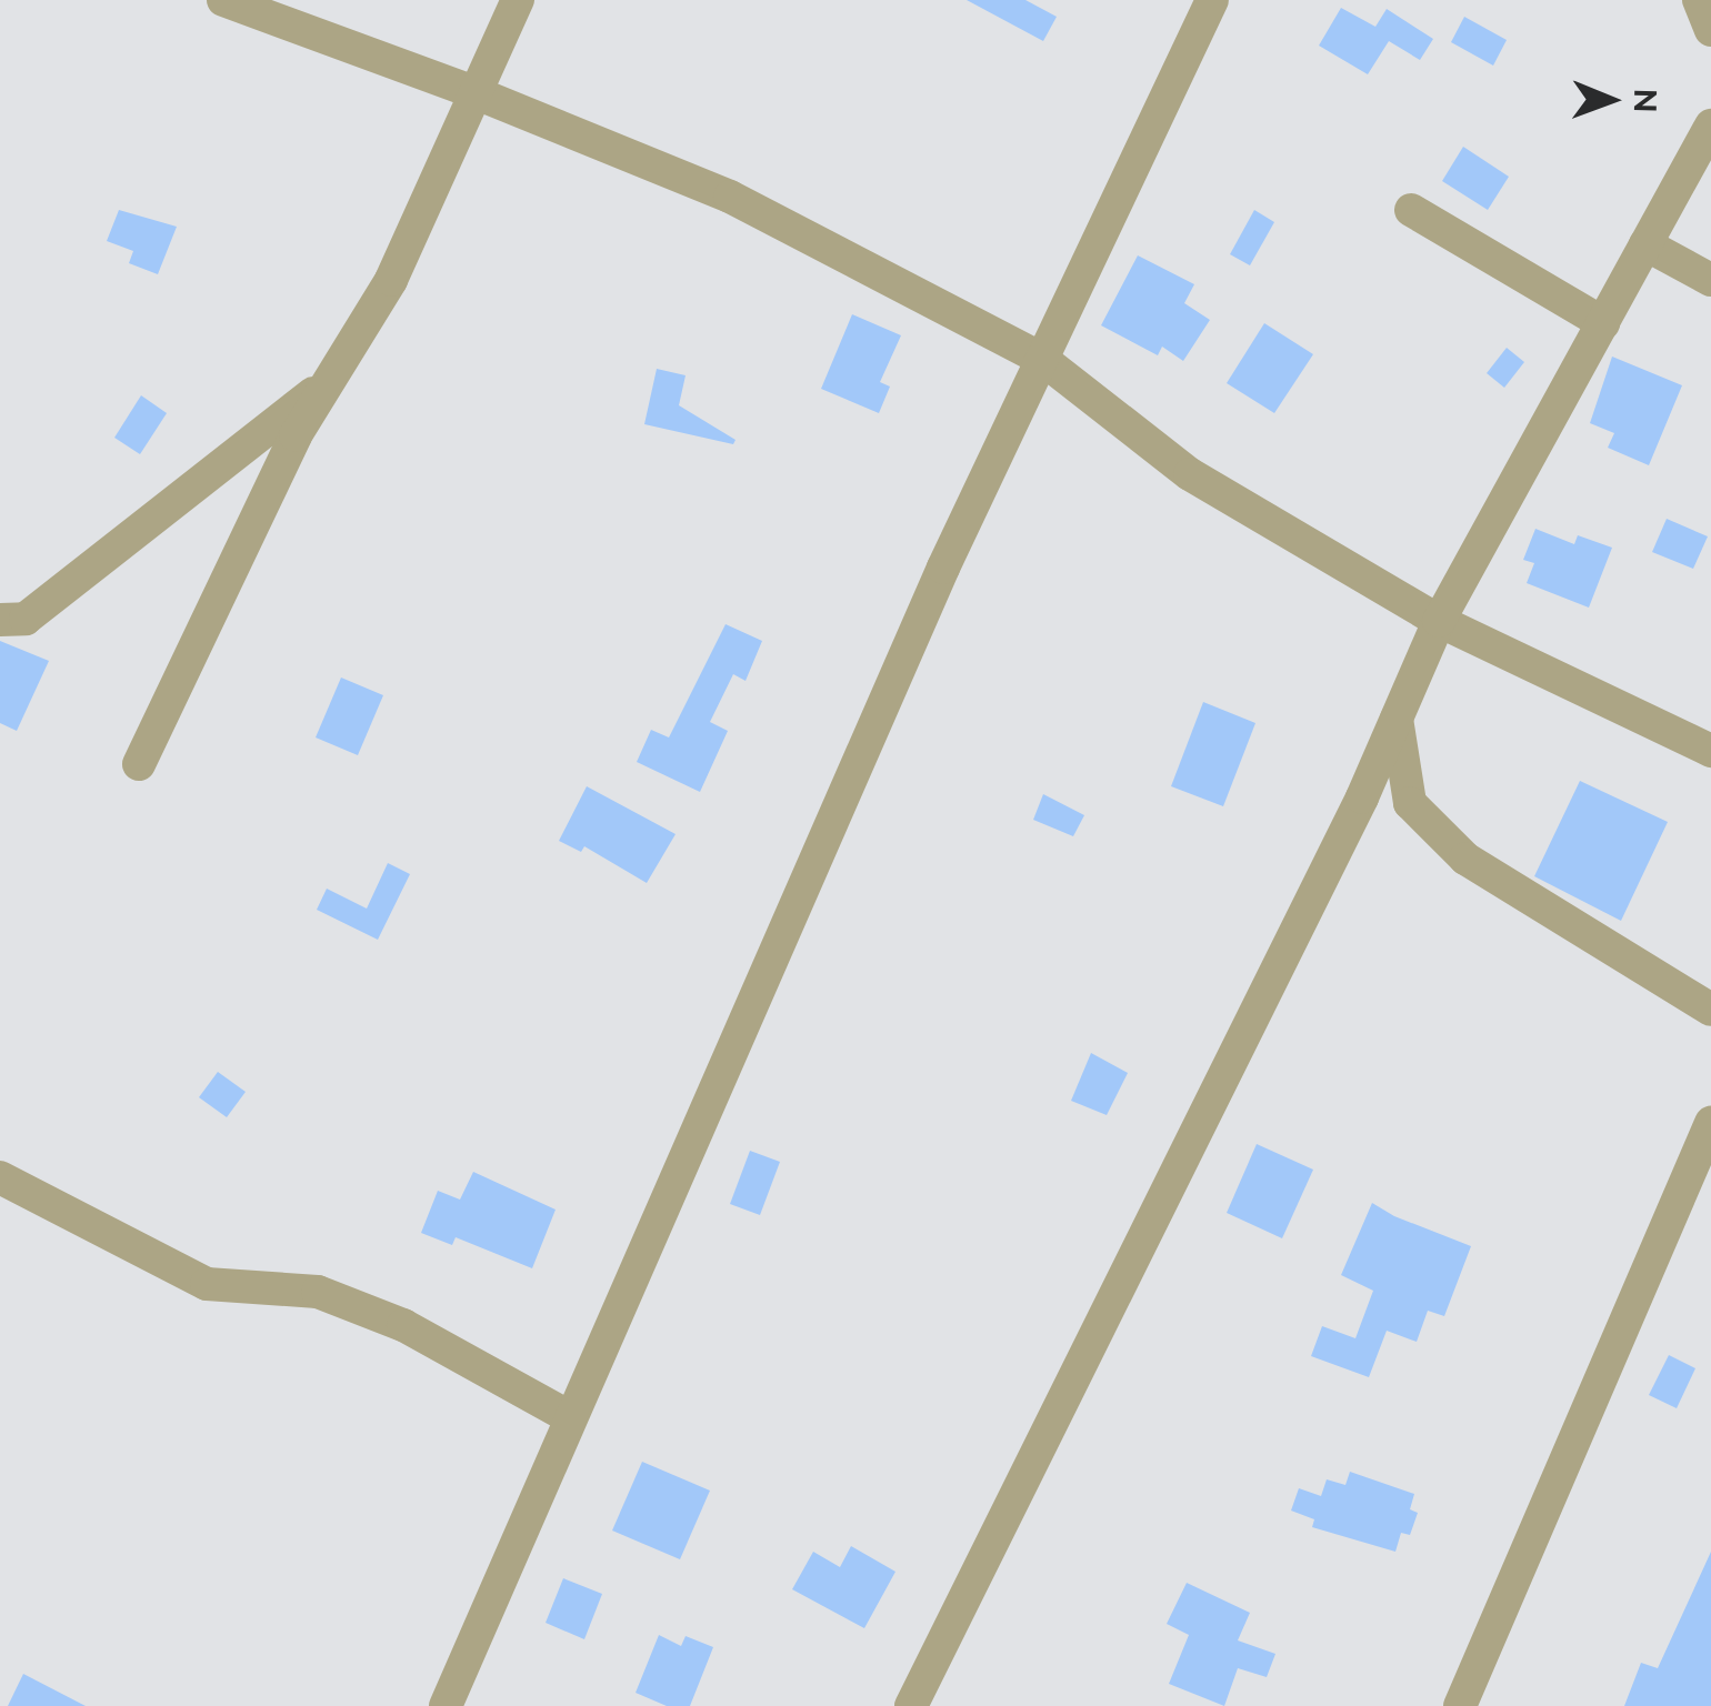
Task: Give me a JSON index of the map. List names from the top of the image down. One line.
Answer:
{"north":"right"}
